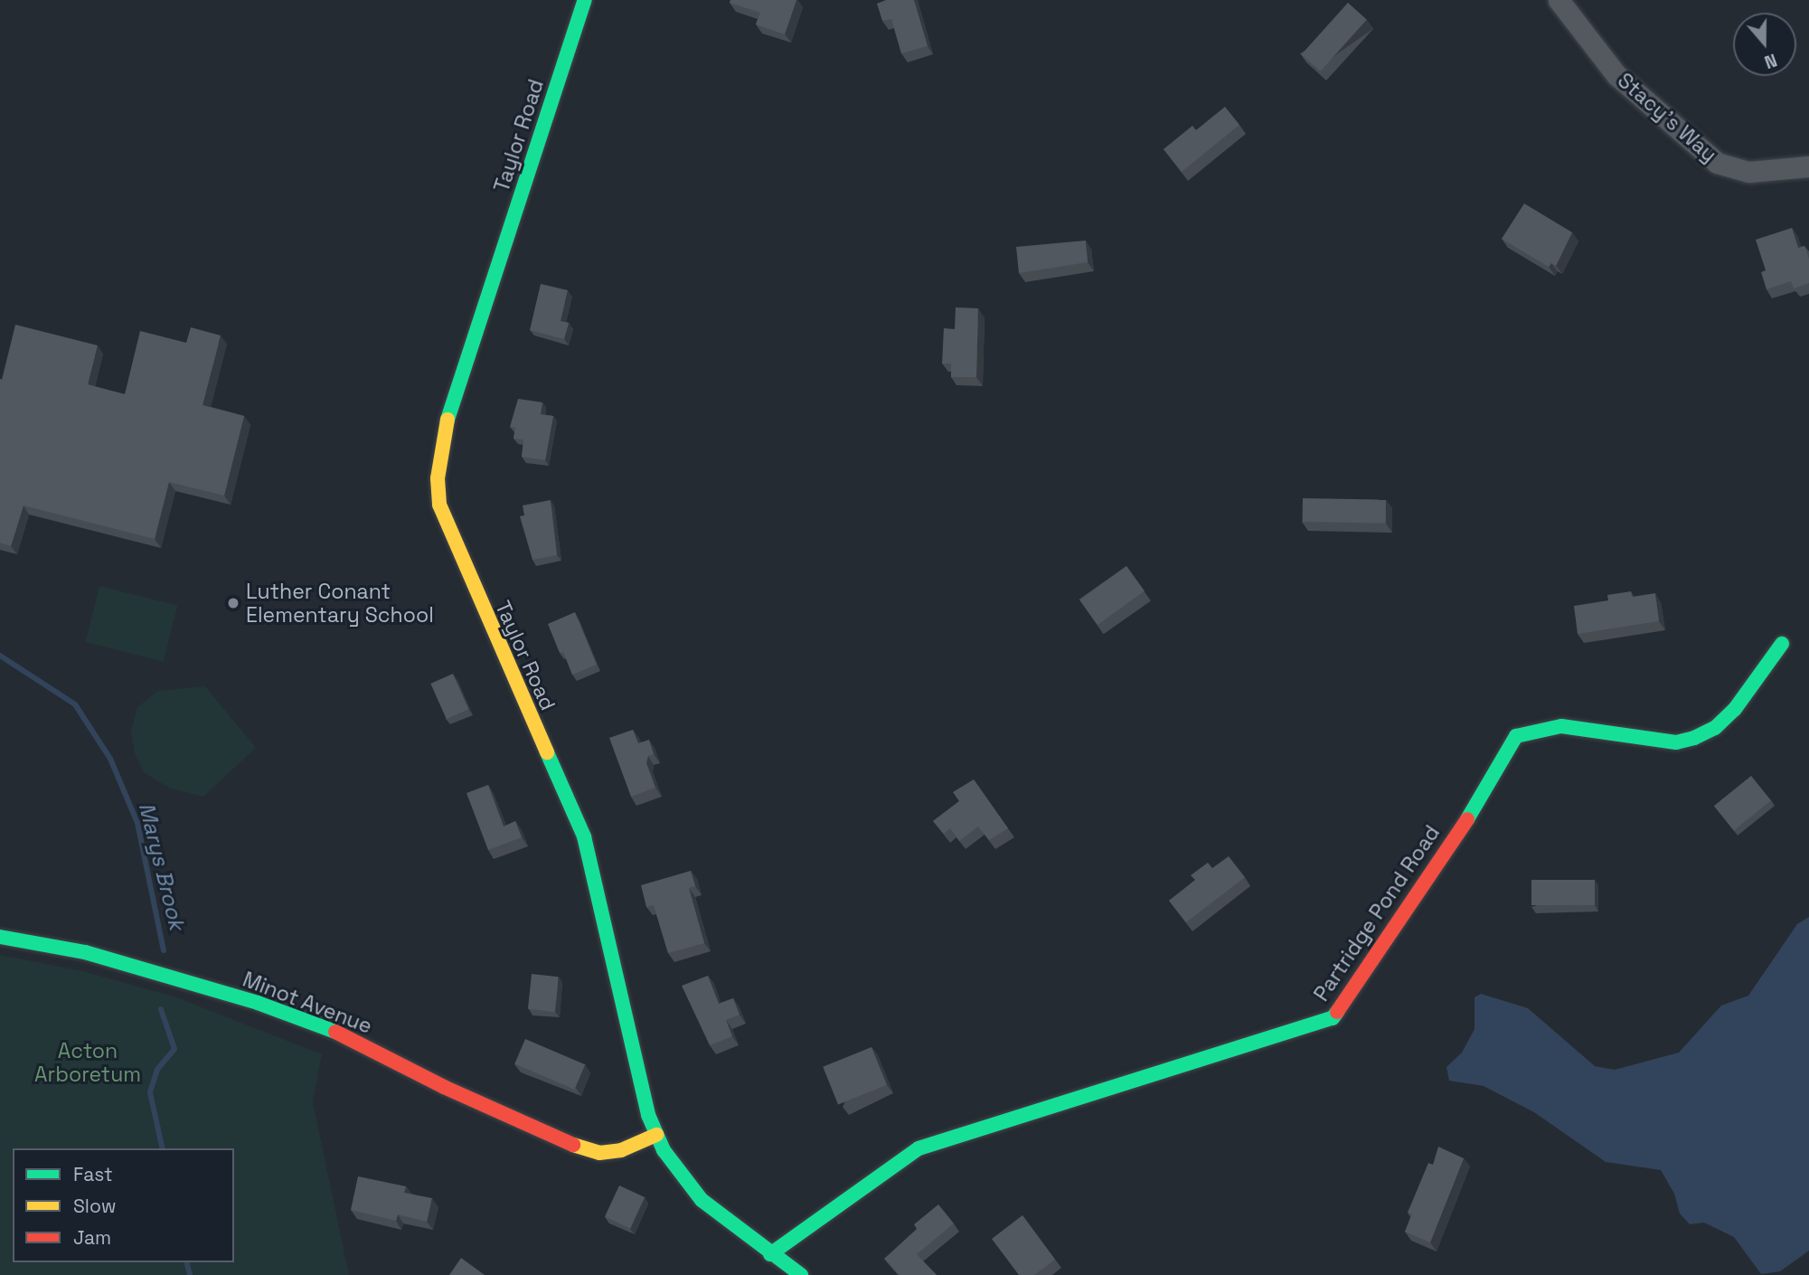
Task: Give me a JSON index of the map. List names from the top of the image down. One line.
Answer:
{"streets":{"street":["Stacy's Way","Taylor Road","Partridge Pond Road","Minot Avenue"]},"crossings":[["Taylor Road","Partridge Pond Road"],["Taylor Road","Minot Avenue"]],"water":["Marys Brook"],"parks":["Acton Arboretum"],"places":["Luther Conant Elementary School"],"legend":["Fast","Slow","Jam"],"north":"bottom"}
